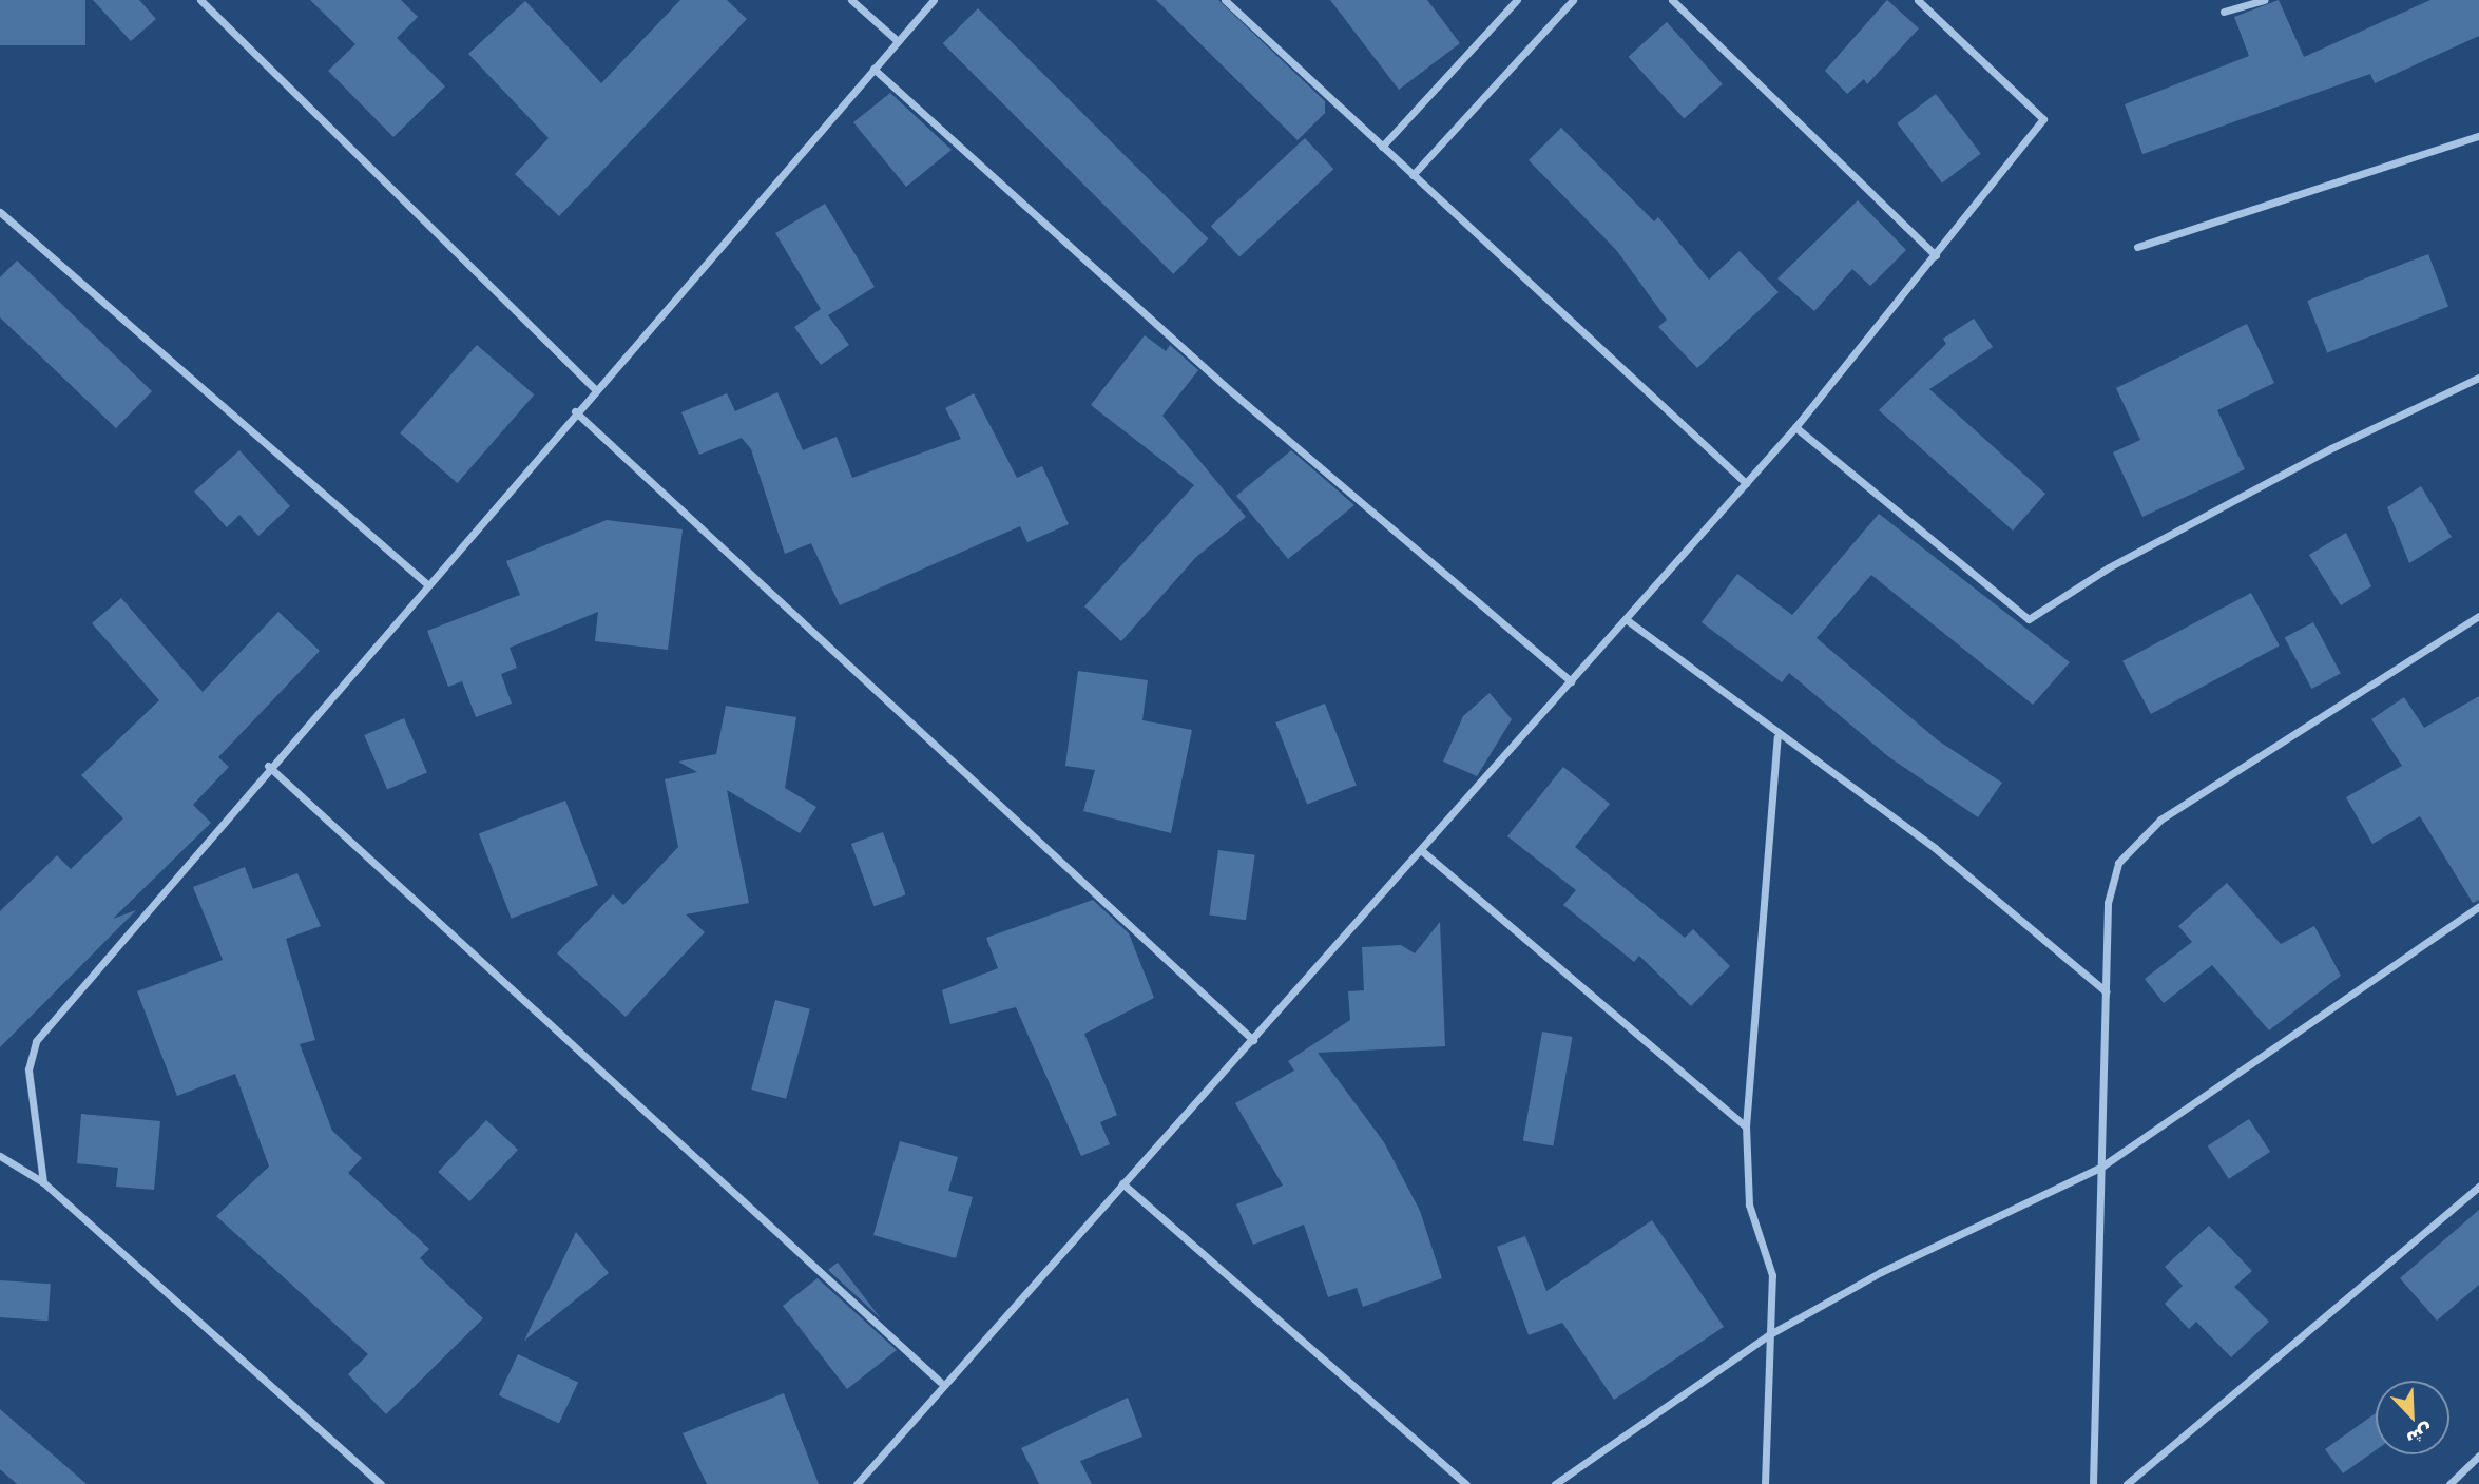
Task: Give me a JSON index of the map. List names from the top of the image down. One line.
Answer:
{"north":"bottom right"}
